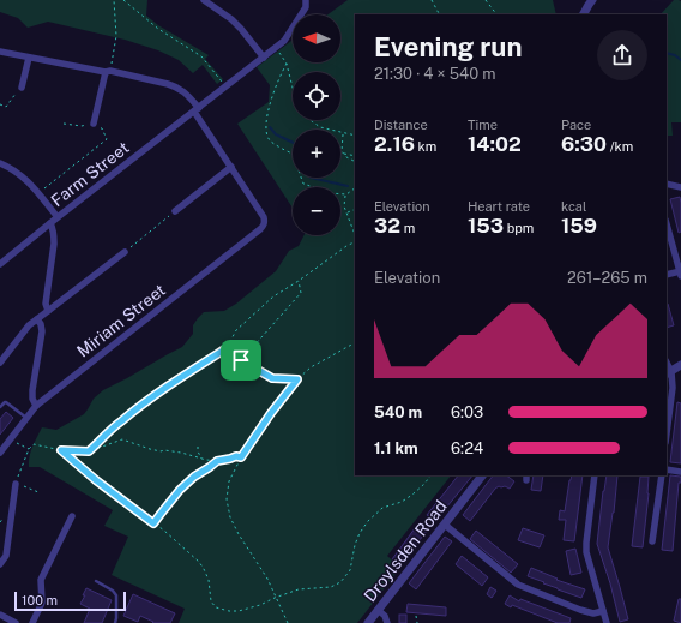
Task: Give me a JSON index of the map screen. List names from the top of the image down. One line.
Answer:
{"streets":{"street":["Farm Street","Miriam Street","Droylsden Road"]},"scale_bar":"100 m","north":"left","page":{"map_buttons":["+","−"],"heading":["Evening run","21:30 · 4 × 540 m"],"stats":[["Distance","2.16 km"],["Time","14:02"],["Pace","6:30 /km"],["Elevation","32 m"],["Heart rate","153 bpm"],["kcal","159"]],"chart":["Elevation","261–265 m"],"list":[{"name":"540 m","note":"6:03"},{"name":"1.1 km","note":"6:24"}],"scale":"100 m"}}
